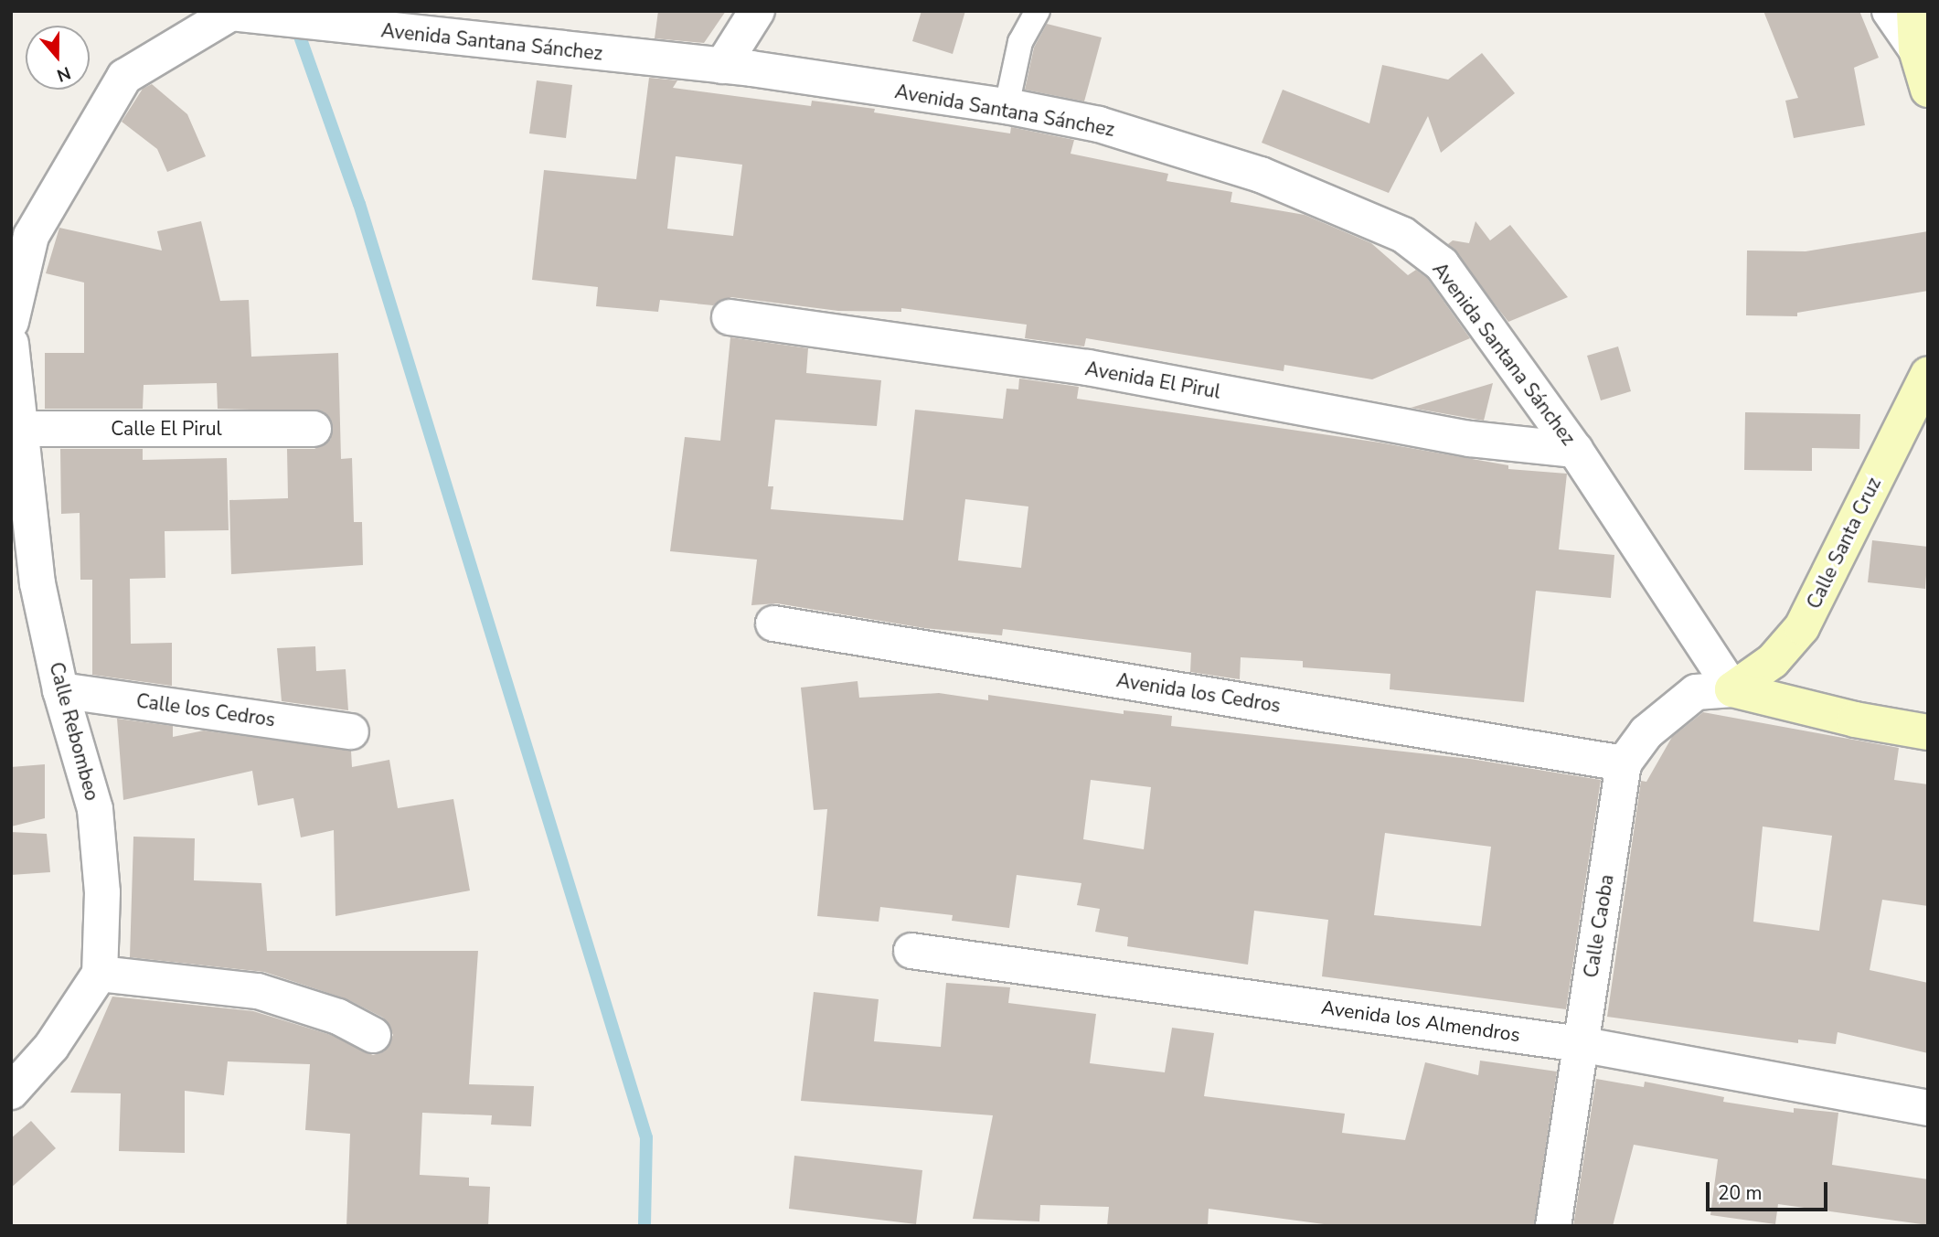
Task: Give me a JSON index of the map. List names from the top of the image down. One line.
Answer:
{"streets":{"street":["Avenida Santana Sánchez","Avenida El Pirul","Calle El Pirul","Calle Santa Cruz","Avenida los Cedros","Calle los Cedros","Calle Rebombeo","Calle Caoba","Avenida los Almendros"]},"crossings":[["Avenida Santana Sánchez","Avenida El Pirul"],["Avenida Santana Sánchez","Calle Santa Cruz"],["Avenida Santana Sánchez","Calle Caoba"],["Calle El Pirul","Calle Rebombeo"],["Calle Santa Cruz","Calle Caoba"],["Avenida los Cedros","Calle Caoba"],["Calle los Cedros","Calle Rebombeo"],["Calle Caoba","Avenida los Almendros"]],"scale_bar":"20 m","north":"bottom"}
